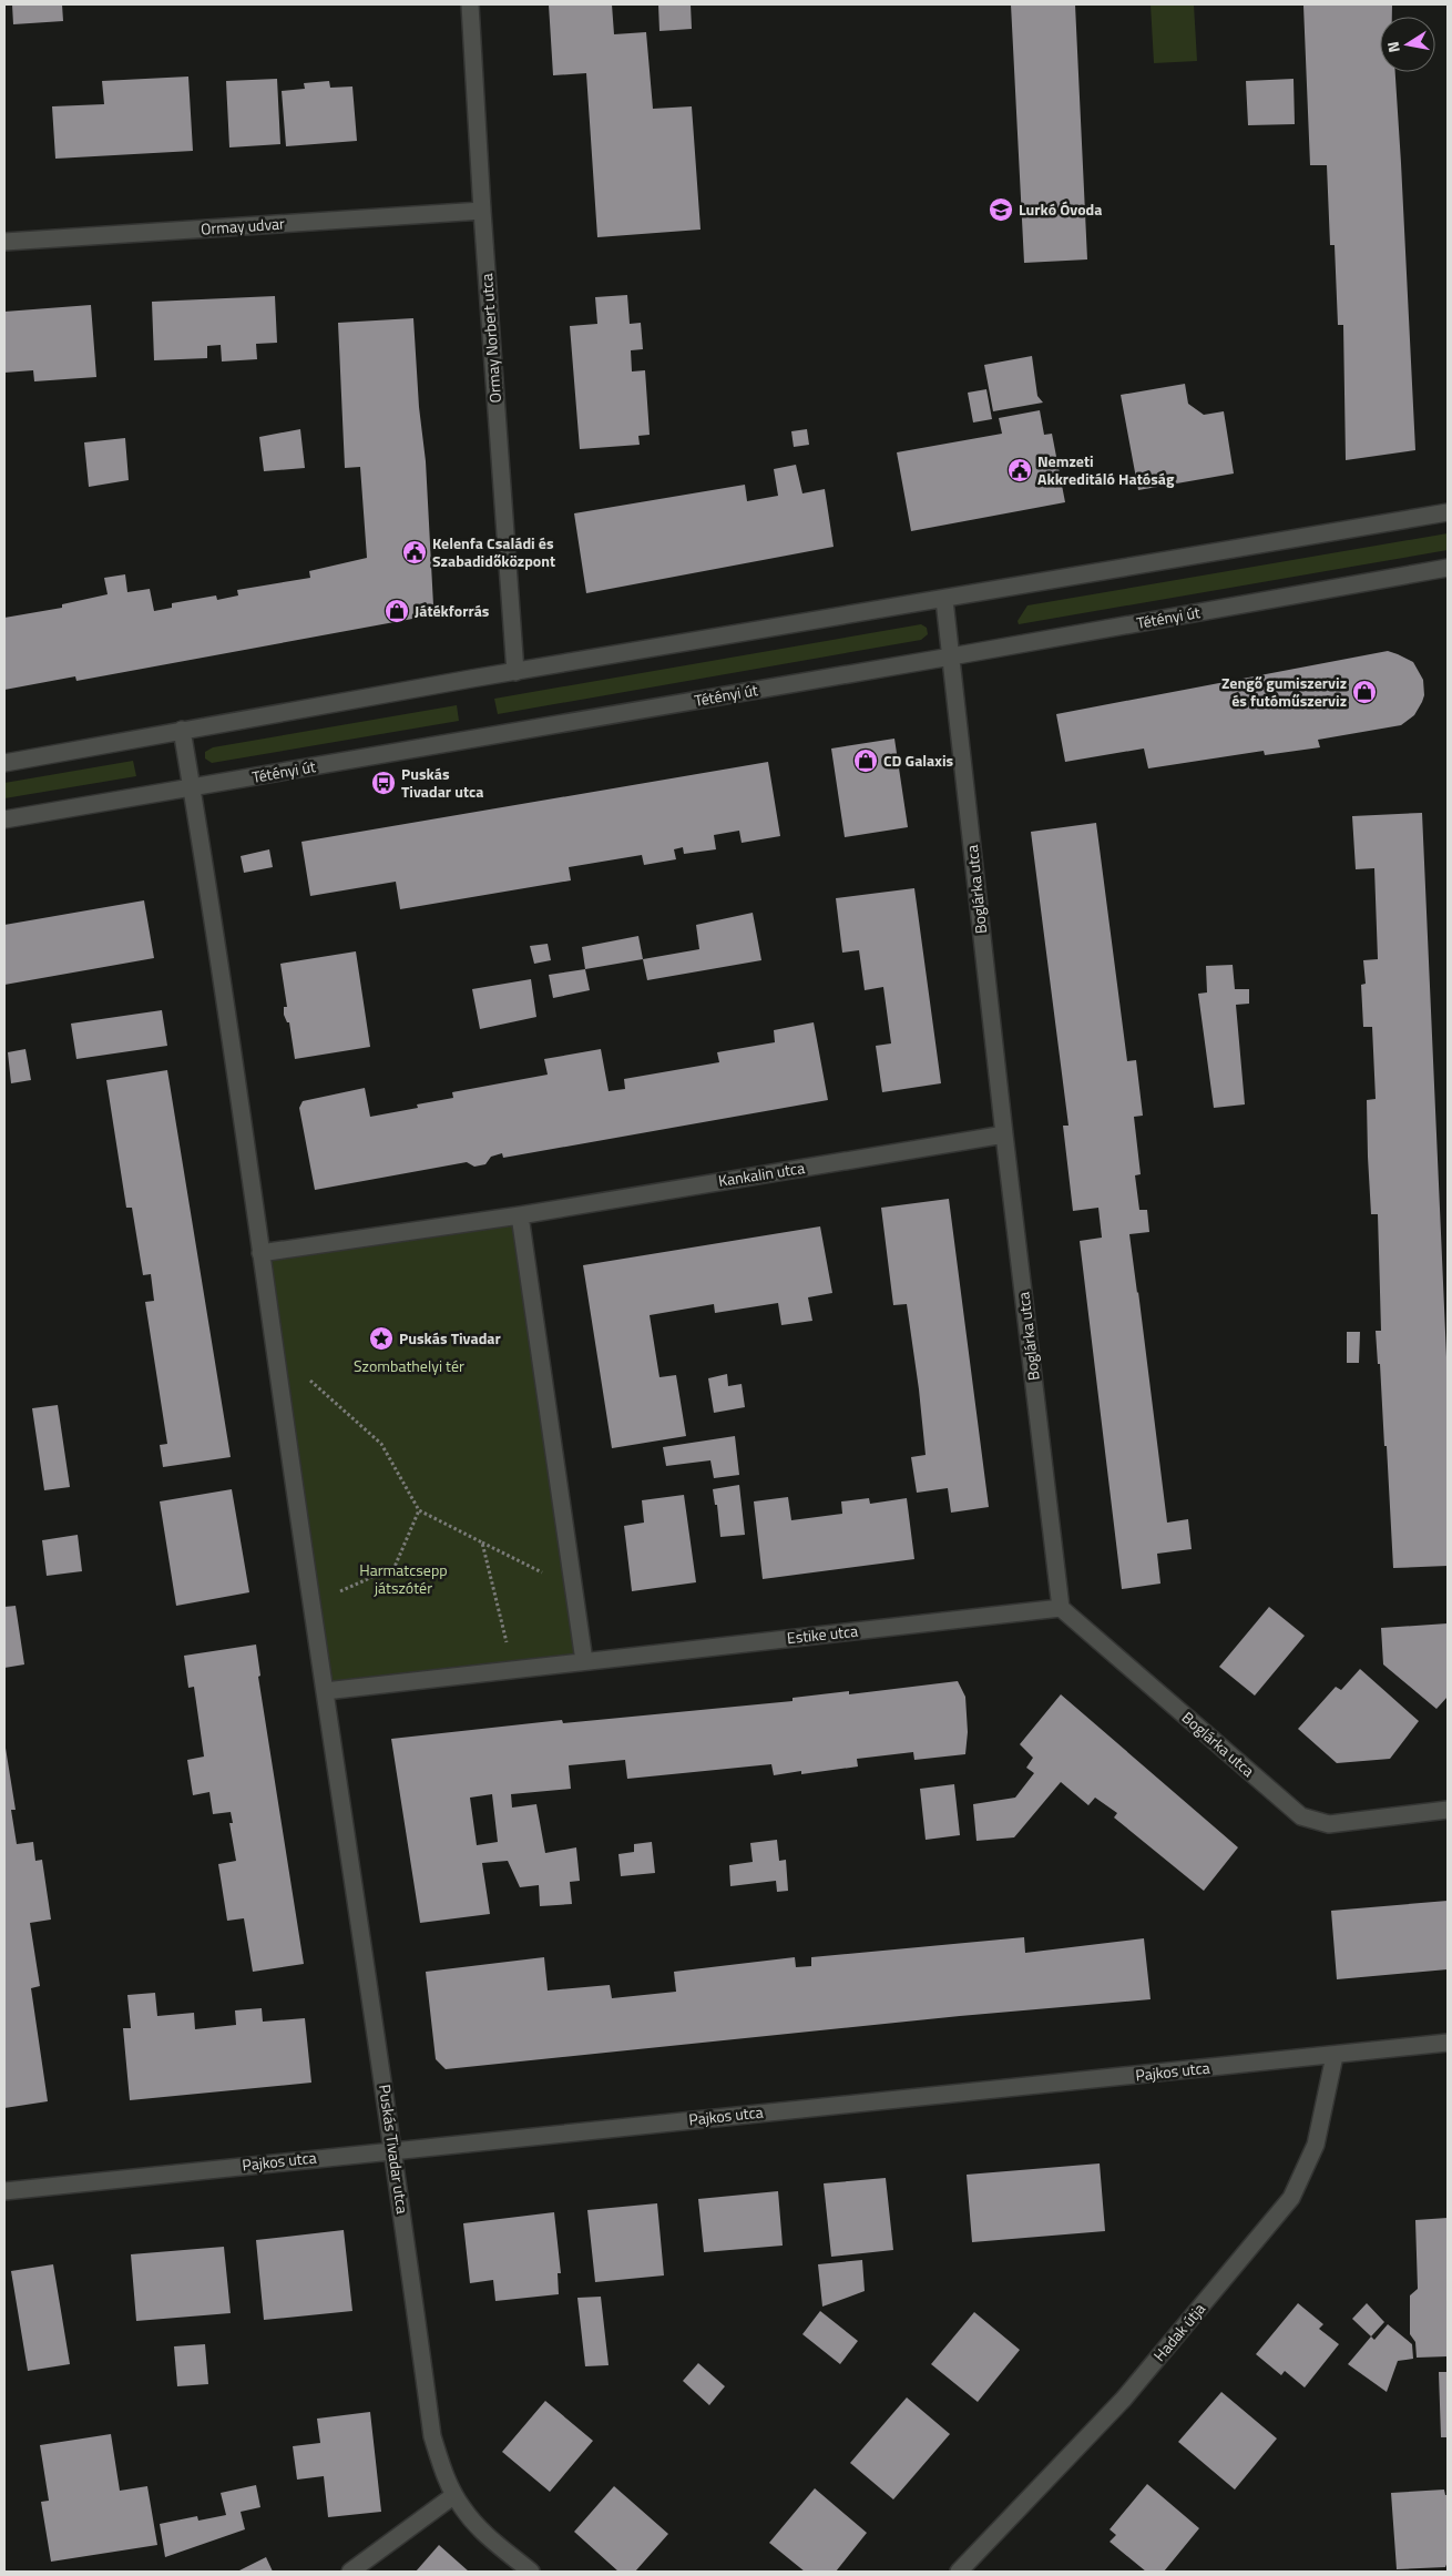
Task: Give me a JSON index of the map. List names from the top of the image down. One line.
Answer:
{"streets":{"street":["Ormay udvar","Ormay Norbert utca","Tétényi út","Boglárka utca","Kankalin utca","Estike utca","Pajkos utca","Puskás Tivadar utca","Hadak útja"]},"crossings":[["Ormay udvar","Ormay Norbert utca"],["Tétényi út","Boglárka utca"],["Boglárka utca","Kankalin utca"],["Boglárka utca","Estike utca"],["Pajkos utca","Puskás Tivadar utca"],["Pajkos utca","Hadak útja"]],"parks":["Szombathelyi tér","Harmatcsepp játszótér"],"places":{"school or university":["Lurkó Óvoda"],"public building":["Nemzeti Akkreditáló Hatóság","Kelenfa Családi és Szabadidőközpont"],"shop":["Játékforrás","Zengő gumiszerviz és futóműszerviz","CD Galaxis"],"bus stop":["Puskás Tivadar utca"],"place":["Puskás Tivadar"]},"north":"left"}
